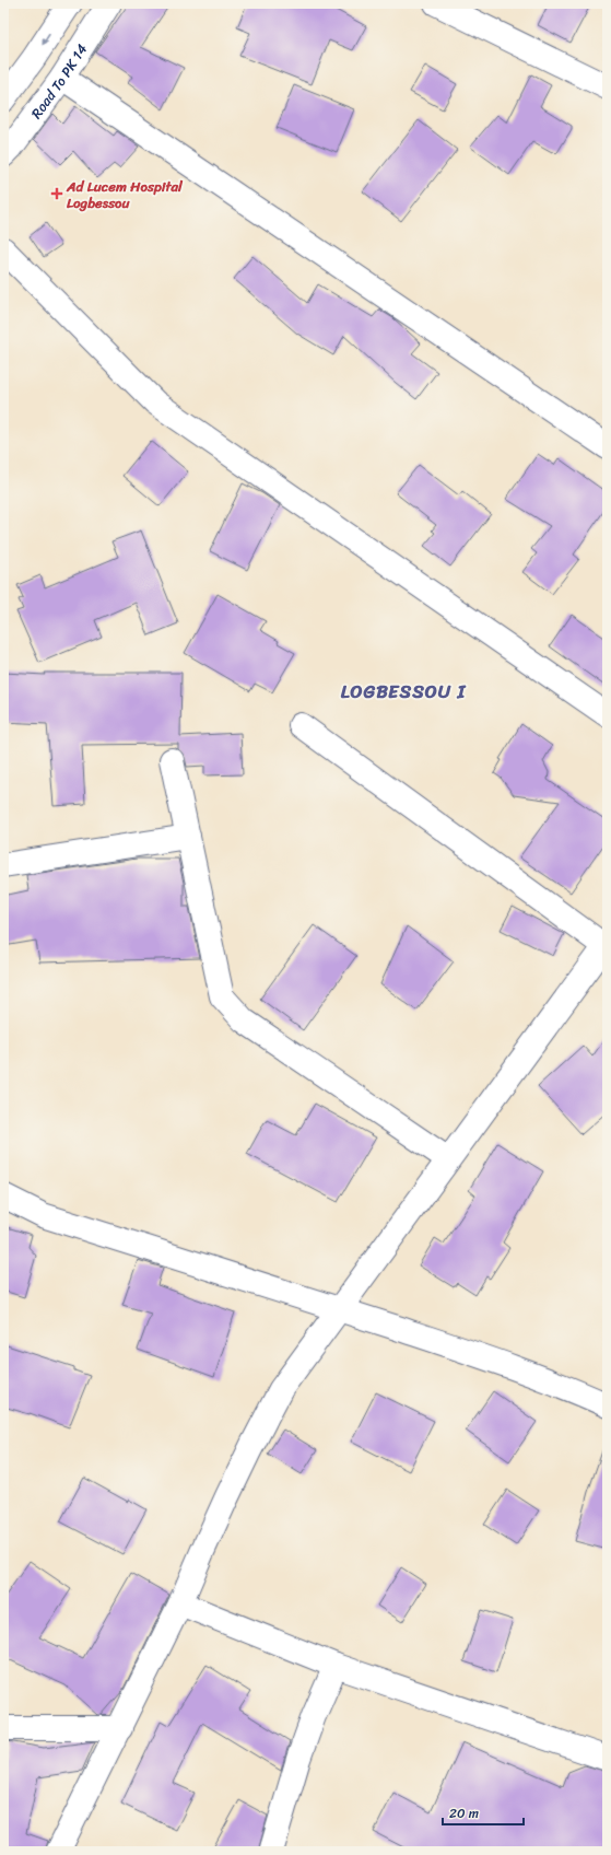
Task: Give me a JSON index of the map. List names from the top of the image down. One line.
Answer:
{"streets":{"street":["Road To PK 14"]},"districts":["LOGBESSOU I"],"places":{"health":["Ad Lucem Hospital Logbessou"]},"scale_bar":"20 m"}
